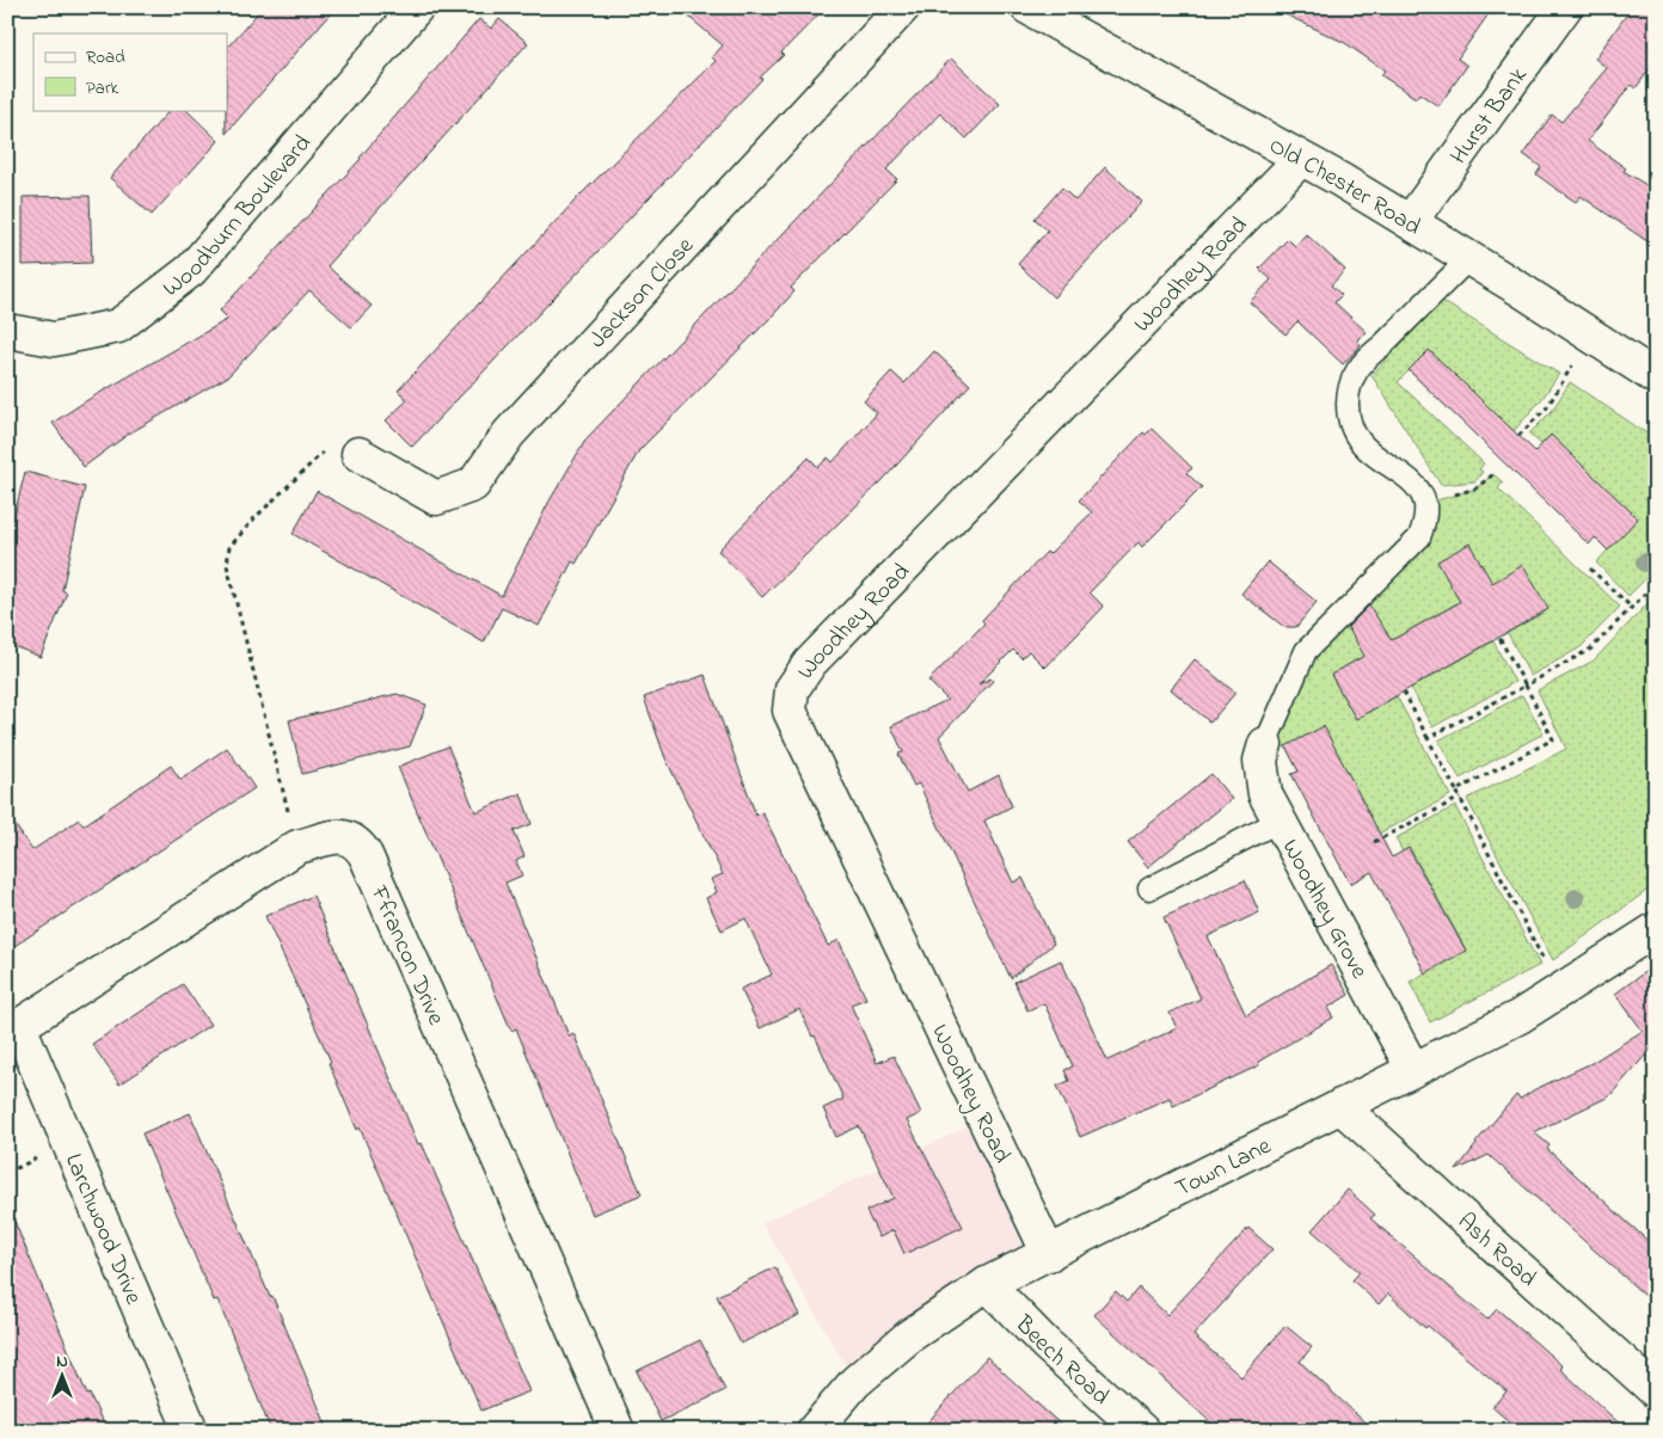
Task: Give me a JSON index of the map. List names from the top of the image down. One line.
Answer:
{"streets":{"street":["Hurst Bank","Old Chester Road","Woodburn Boulevard","Woodhey Road","Jackson Close","Woodhey Grove","Ffrancon Drive","Town Lane","Larchwood Drive","Ash Road","Beech Road"]},"crossings":[["Hurst Bank","Old Chester Road"],["Old Chester Road","Woodhey Road"],["Woodhey Road","Town Lane"],["Woodhey Grove","Town Lane"],["Ffrancon Drive","Larchwood Drive"],["Town Lane","Ash Road"],["Town Lane","Beech Road"]],"legend":["Road","Park"],"north":"top"}
